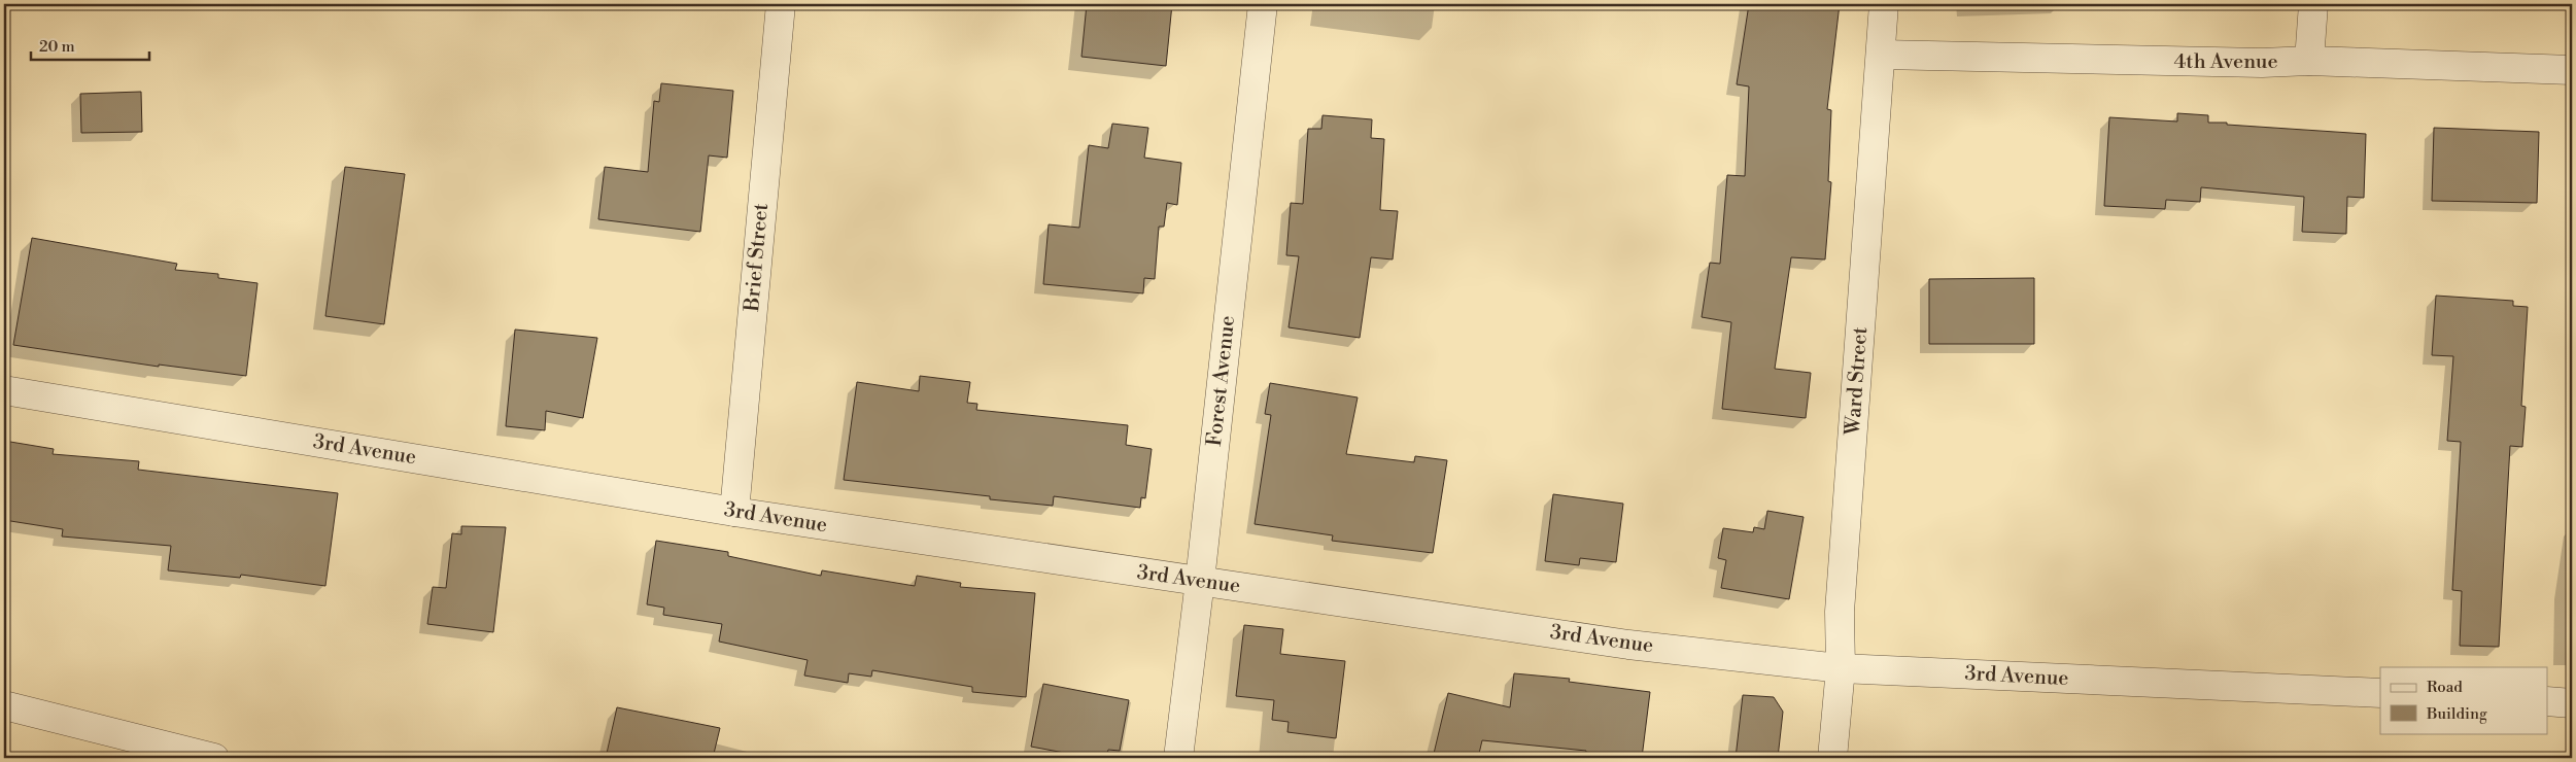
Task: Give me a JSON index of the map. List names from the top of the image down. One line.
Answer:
{"streets":{"street":["4th Avenue","Brief Street","Forest Avenue","Ward Street","3rd Avenue"]},"crossings":[["4th Avenue","Ward Street"],["Brief Street","3rd Avenue"],["Forest Avenue","3rd Avenue"],["Ward Street","3rd Avenue"]],"legend":["Road","Building"],"scale_bar":"20 m"}
